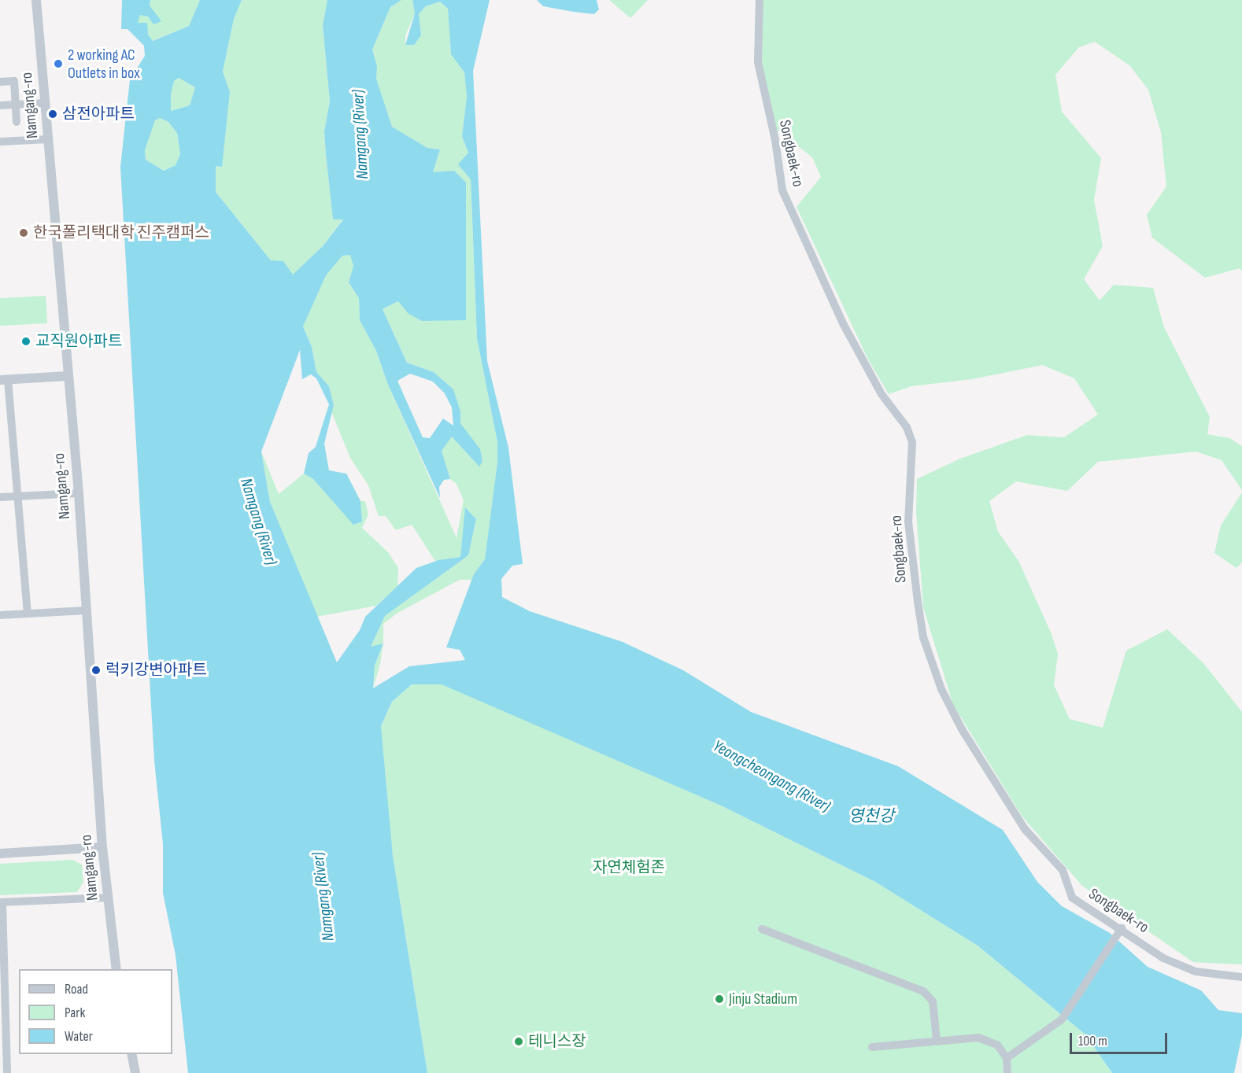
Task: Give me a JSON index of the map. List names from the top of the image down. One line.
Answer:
{"streets":{"street":["Namgang-ro","Songbaek-ro"]},"water":["Namgang (River)","Yeongcheongang (River)","영천강"],"parks":["자연체험존"],"places":["2 working AC Outlets in box","삼전아파트","한국폴리택대학 진주캠퍼스","교직원아파트","럭키강변아파트","Jinju Stadium","테니스장"],"legend":["Road","Park","Water"],"scale_bar":"100 m"}
